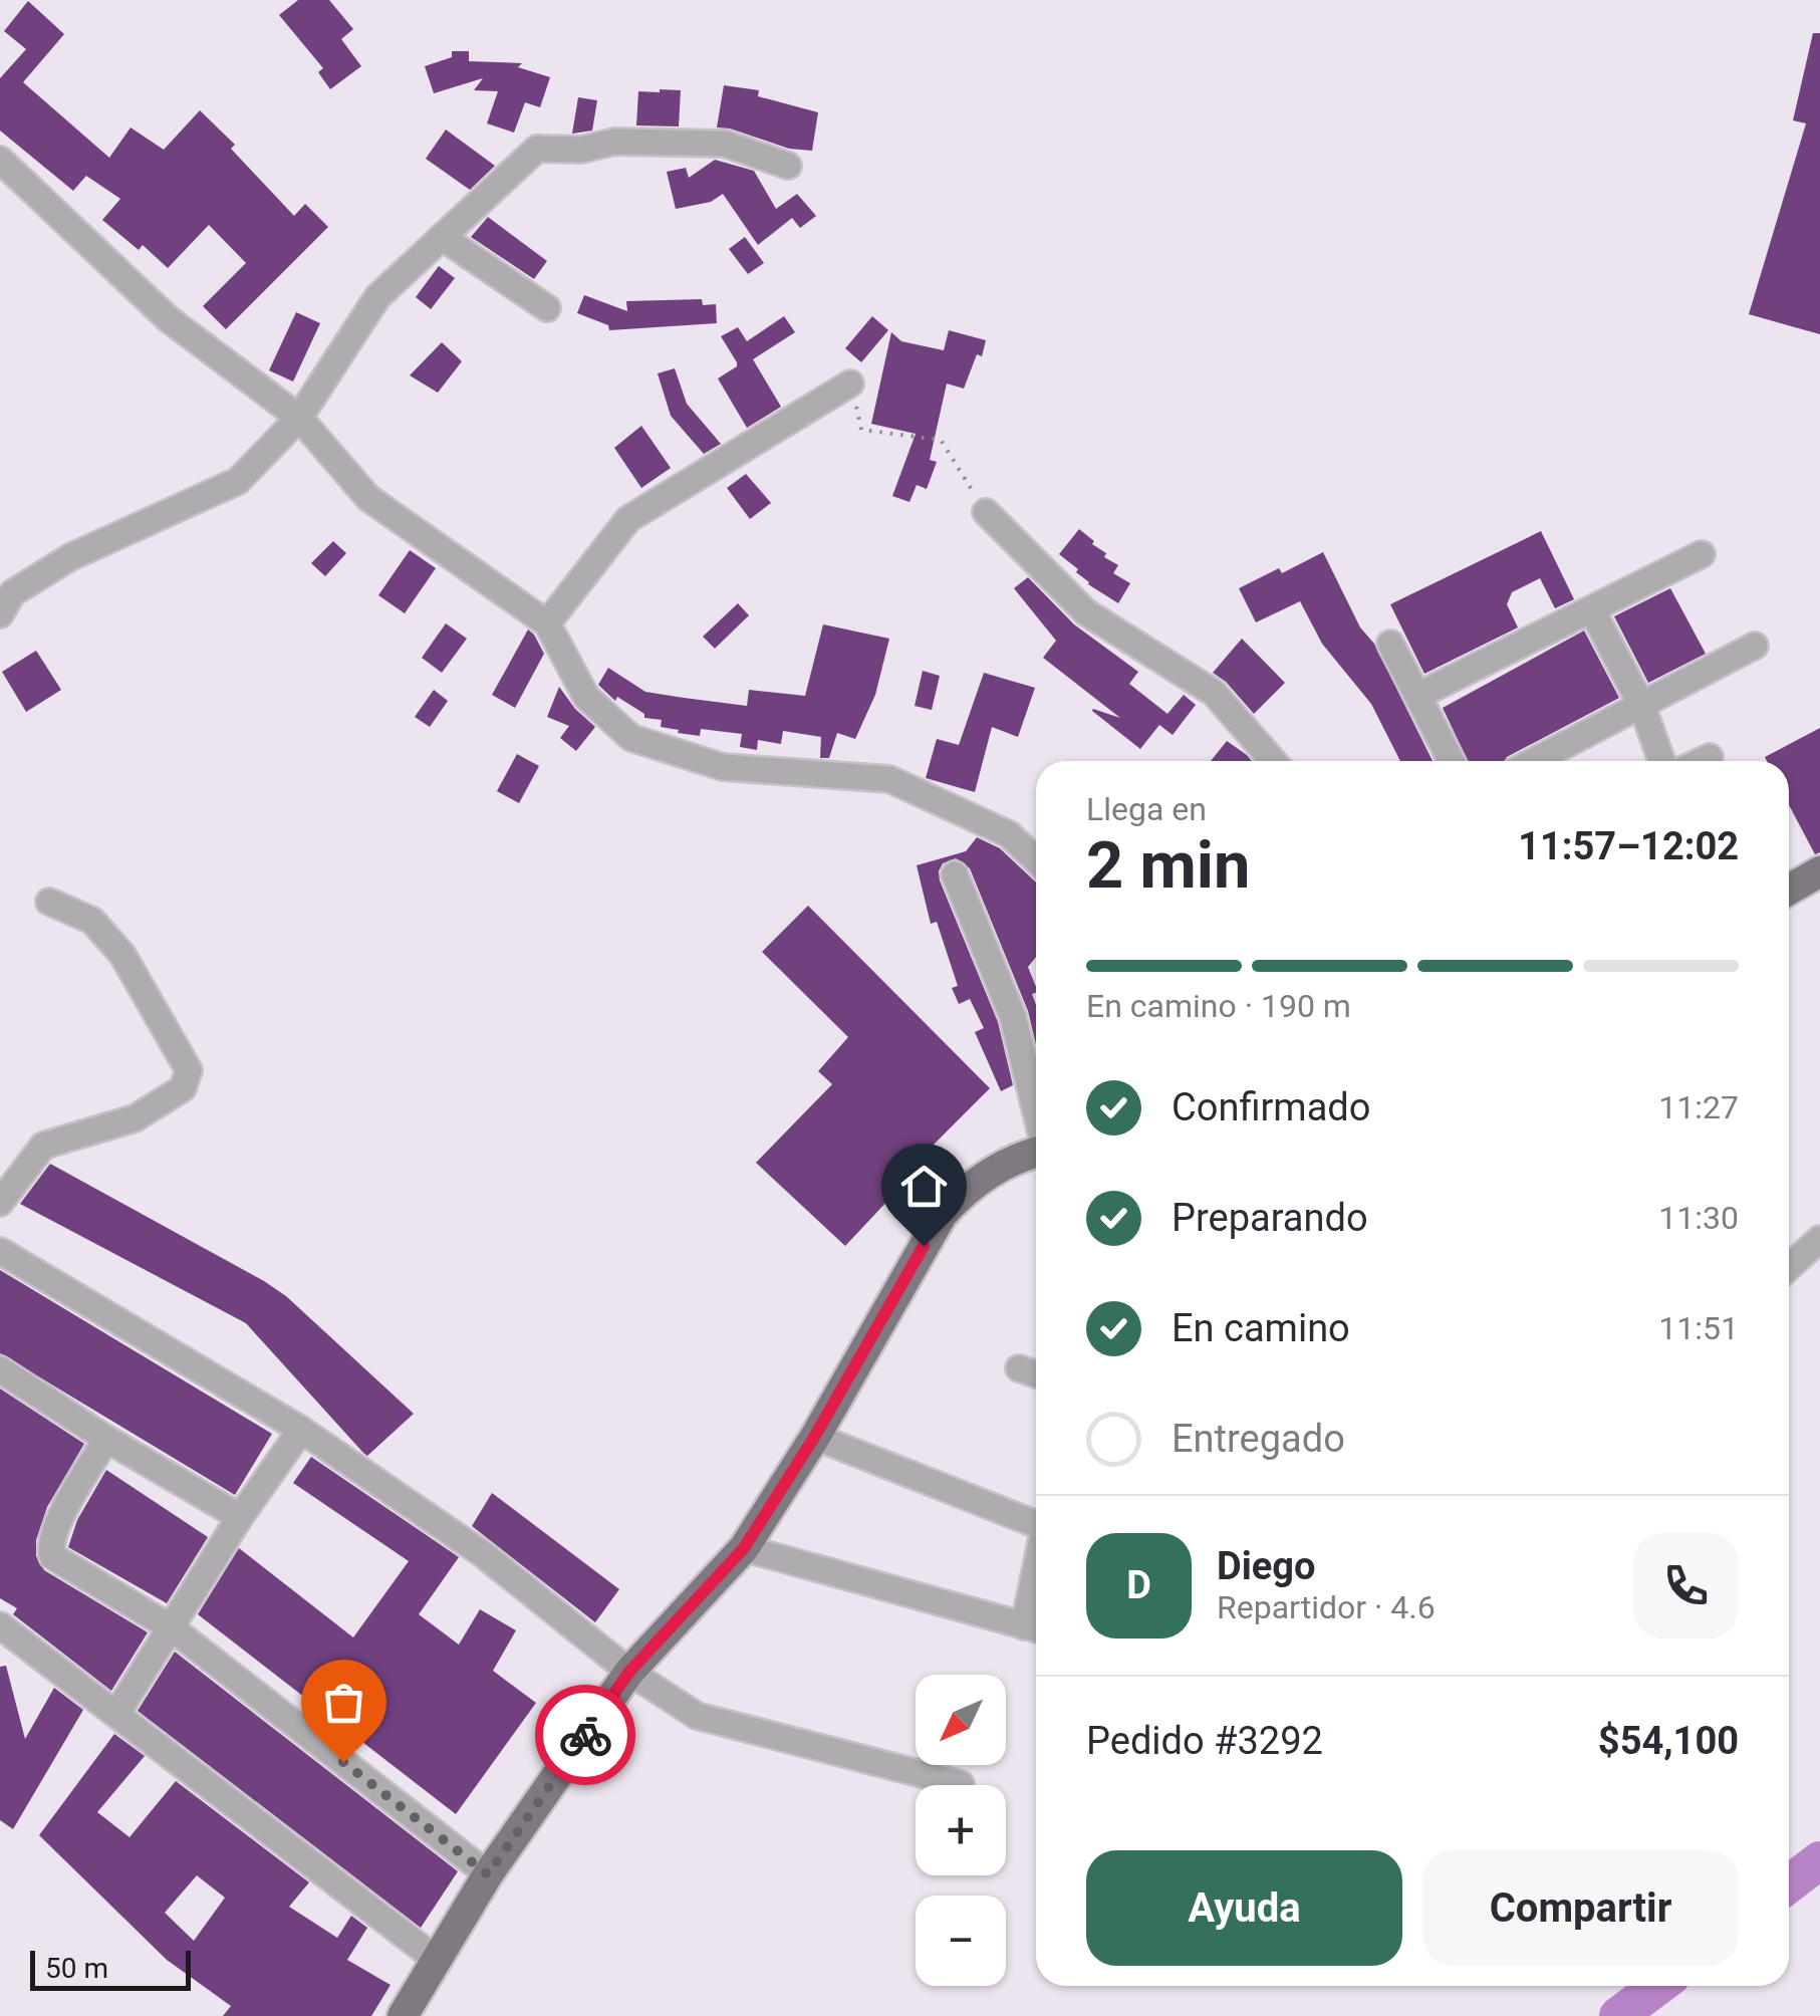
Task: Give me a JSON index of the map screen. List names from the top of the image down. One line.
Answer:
{"scale_bar":"50 m","north":"bottom left","page":{"heading":["2 min","Llega en","11:57–12:02"],"panel":["Diego","Repartidor · 4.6","Pedido #3292","$54,100"],"bar":"En camino · 190 m","list":[["Confirmado","11:27"],["Preparando","11:30"],["En camino","11:51"],"Entregado"],"round":"D","map_buttons":["+","−"],"buttons":["Ayuda","Compartir"],"scale":"50 m"}}
